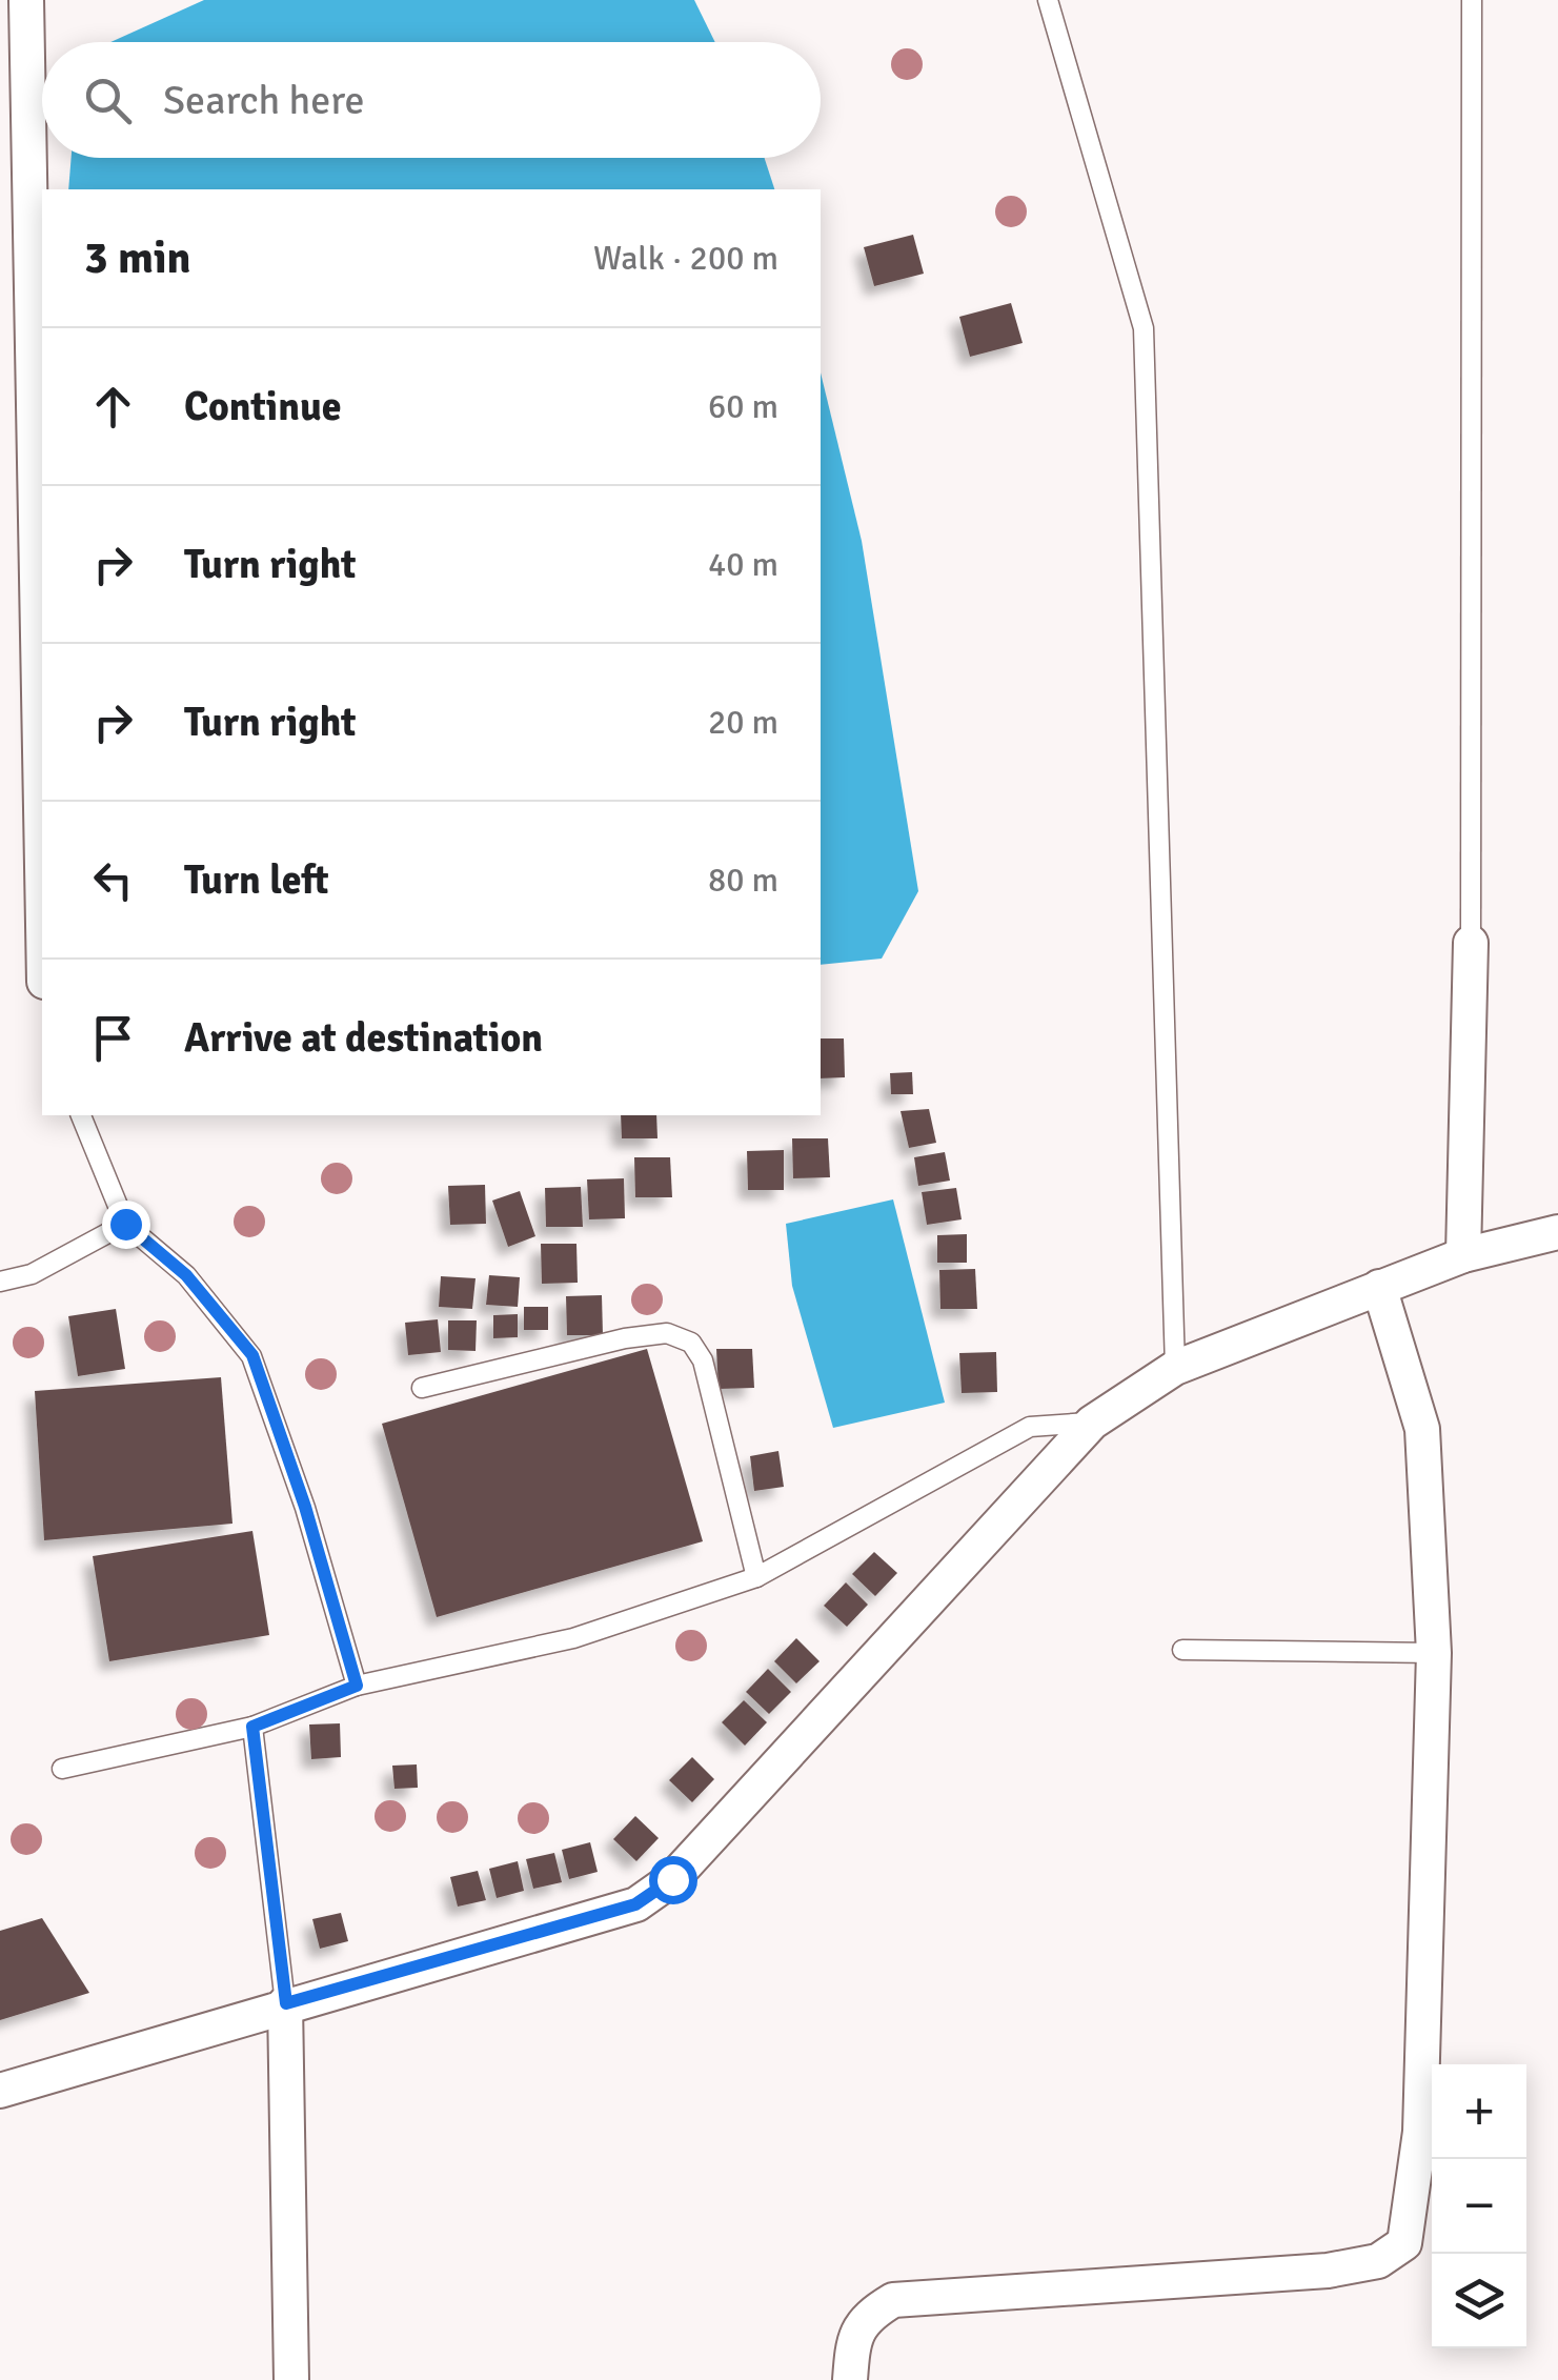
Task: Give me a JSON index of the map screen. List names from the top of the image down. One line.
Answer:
{"page":{"search":"Search here","heading":["3 min","Walk · 200 m"],"list":[["Continue","60 m"],["Turn right","40 m"],["Turn right","20 m"],["Turn left","80 m"],"Arrive at destination"],"map_buttons":["+","−"]}}
